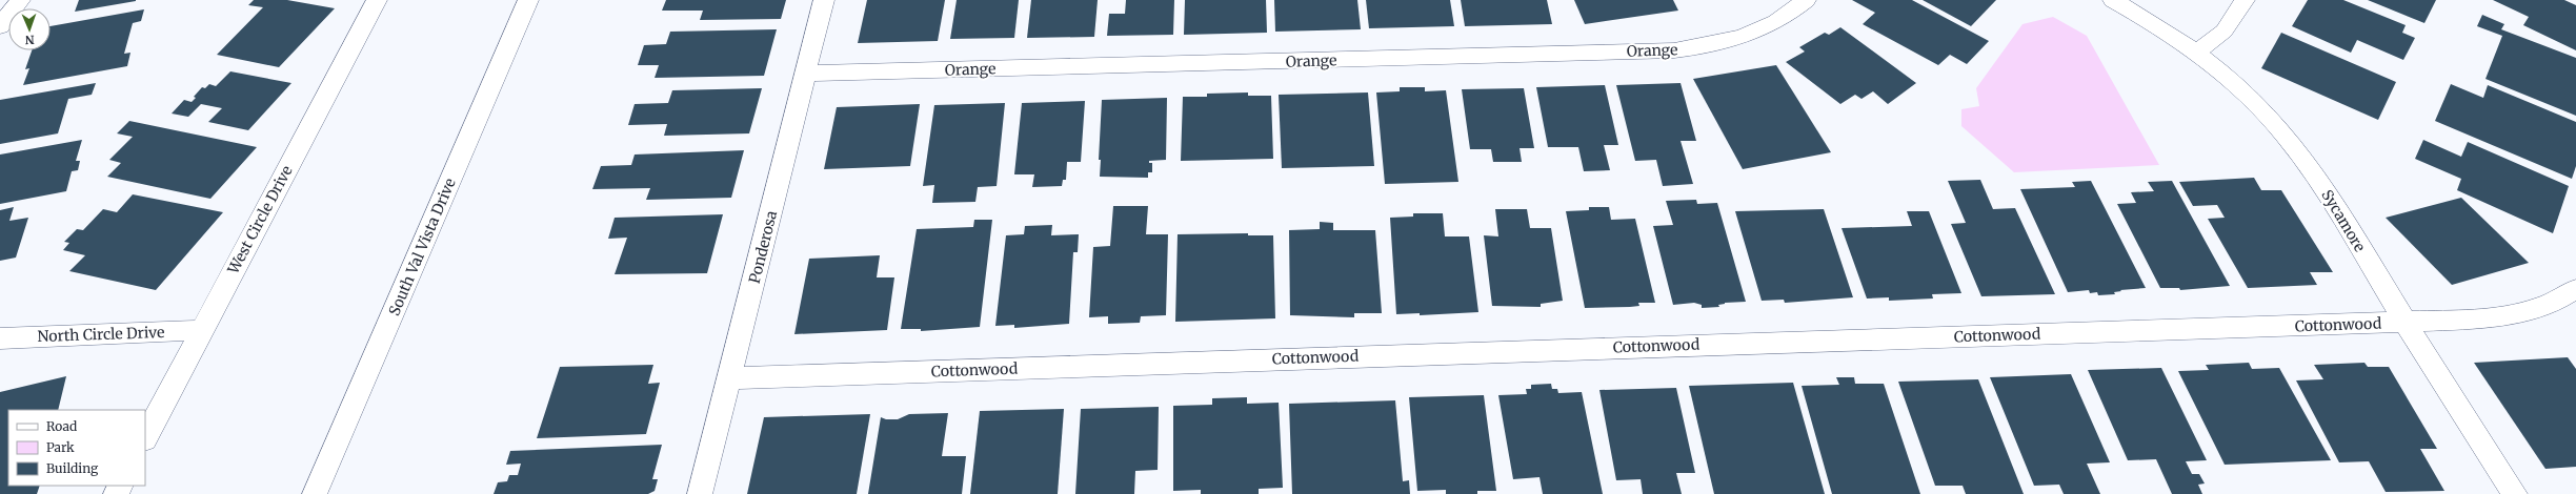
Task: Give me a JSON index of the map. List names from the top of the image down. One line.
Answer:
{"streets":{"main road":["Orange","West Circle Drive","Sycamore","South Val Vista Drive","Ponderosa","Cottonwood","North Circle Drive"]},"crossings":[["Orange","Ponderosa"],["West Circle Drive","North Circle Drive"],["Sycamore","Cottonwood"],["Ponderosa","Cottonwood"]],"legend":["Road","Park","Building"],"north":"bottom"}
